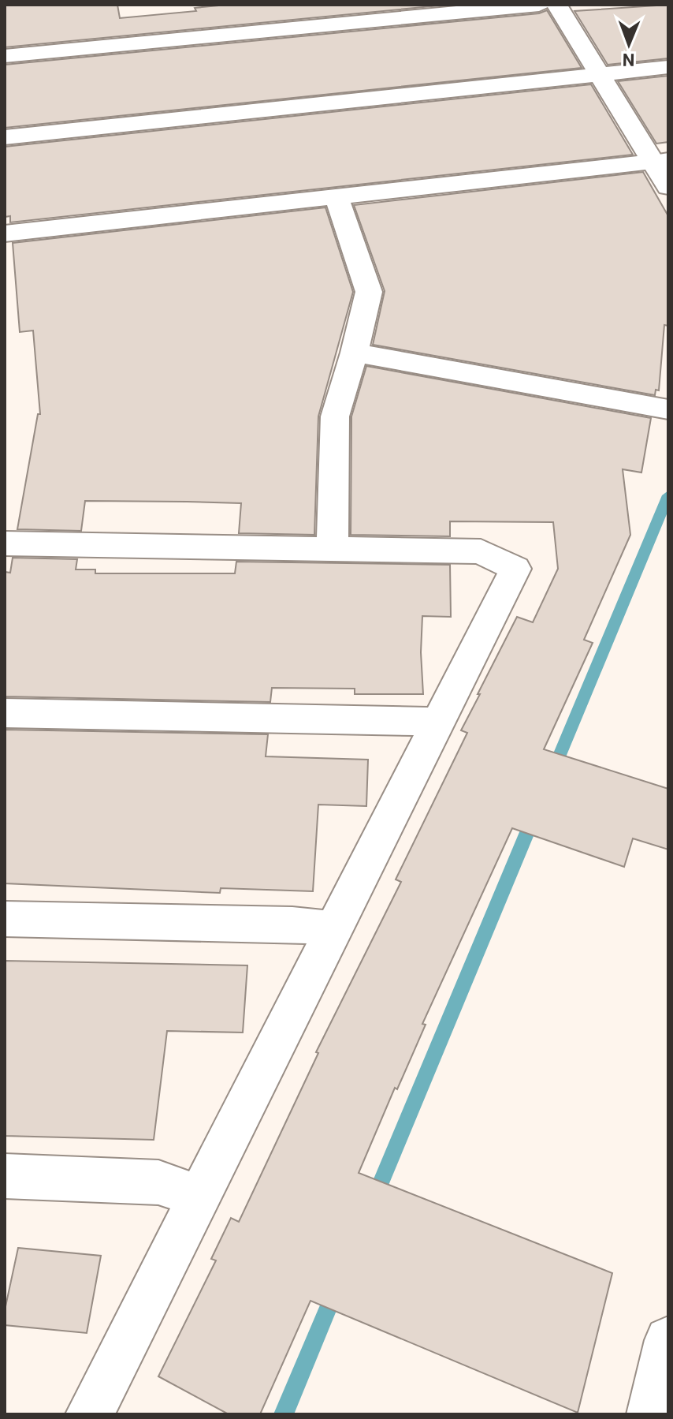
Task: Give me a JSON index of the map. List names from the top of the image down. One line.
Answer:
{"north":"bottom"}
